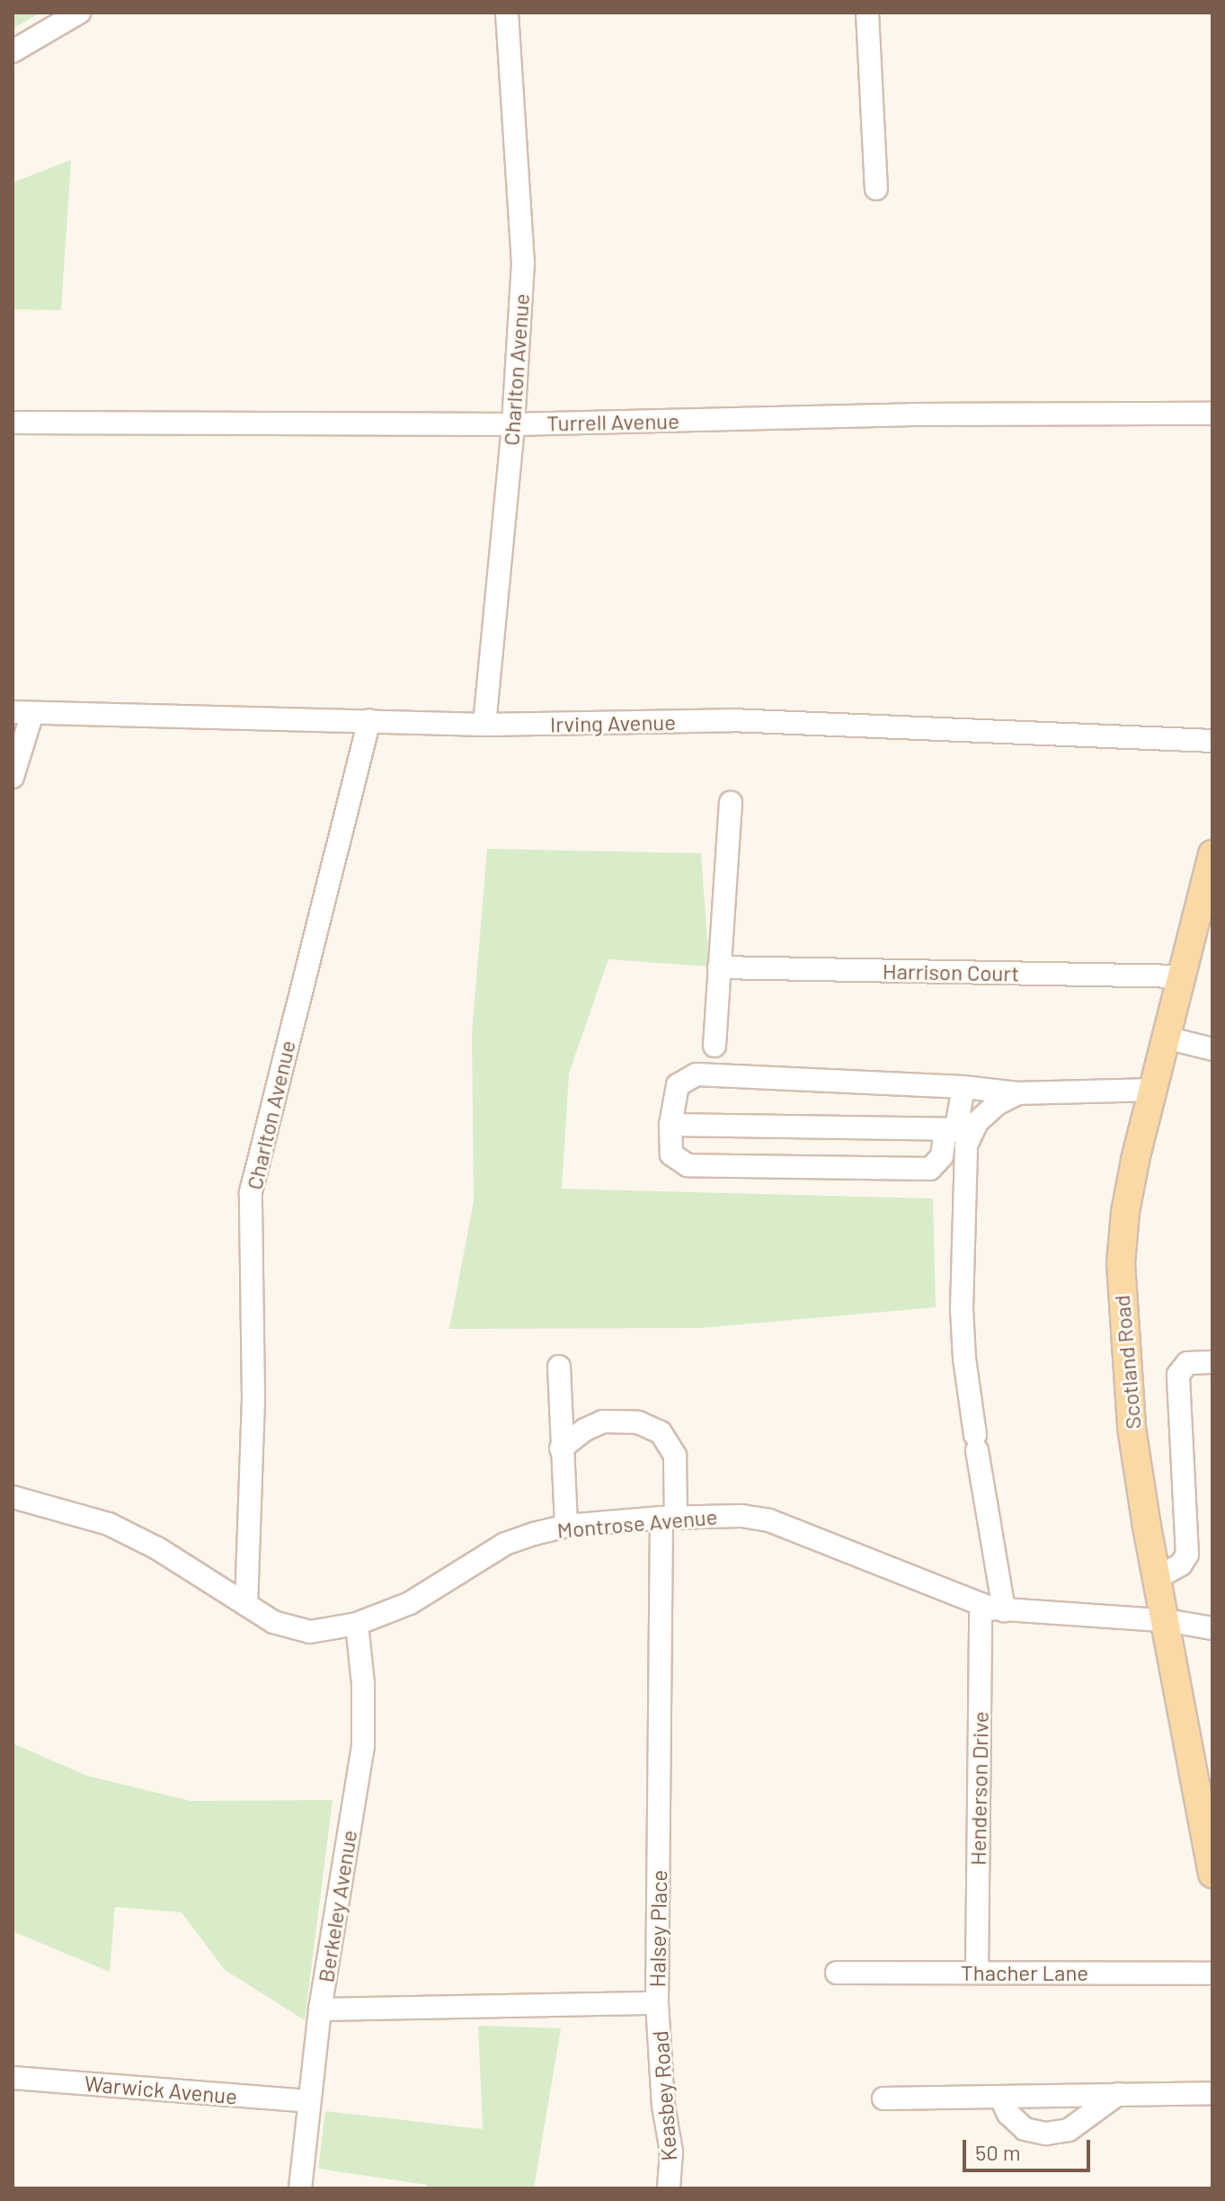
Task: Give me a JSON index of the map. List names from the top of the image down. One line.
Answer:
{"streets":{"main road":["Scotland Road"],"street":["Charlton Avenue","Turrell Avenue","Irving Avenue","Harrison Court","Montrose Avenue","Henderson Drive","Berkeley Avenue","Halsey Place","Thacher Lane","Warwick Avenue","Keasbey Road"]},"crossings":[["Charlton Avenue","Turrell Avenue"],["Charlton Avenue","Irving Avenue"],["Charlton Avenue","Montrose Avenue"],["Harrison Court","Scotland Road"],["Scotland Road","Montrose Avenue"],["Montrose Avenue","Henderson Drive"],["Montrose Avenue","Berkeley Avenue"],["Montrose Avenue","Halsey Place"],["Henderson Drive","Thacher Lane"],["Berkeley Avenue","Halsey Place"],["Berkeley Avenue","Warwick Avenue"],["Halsey Place","Keasbey Road"]],"scale_bar":"50 m"}
